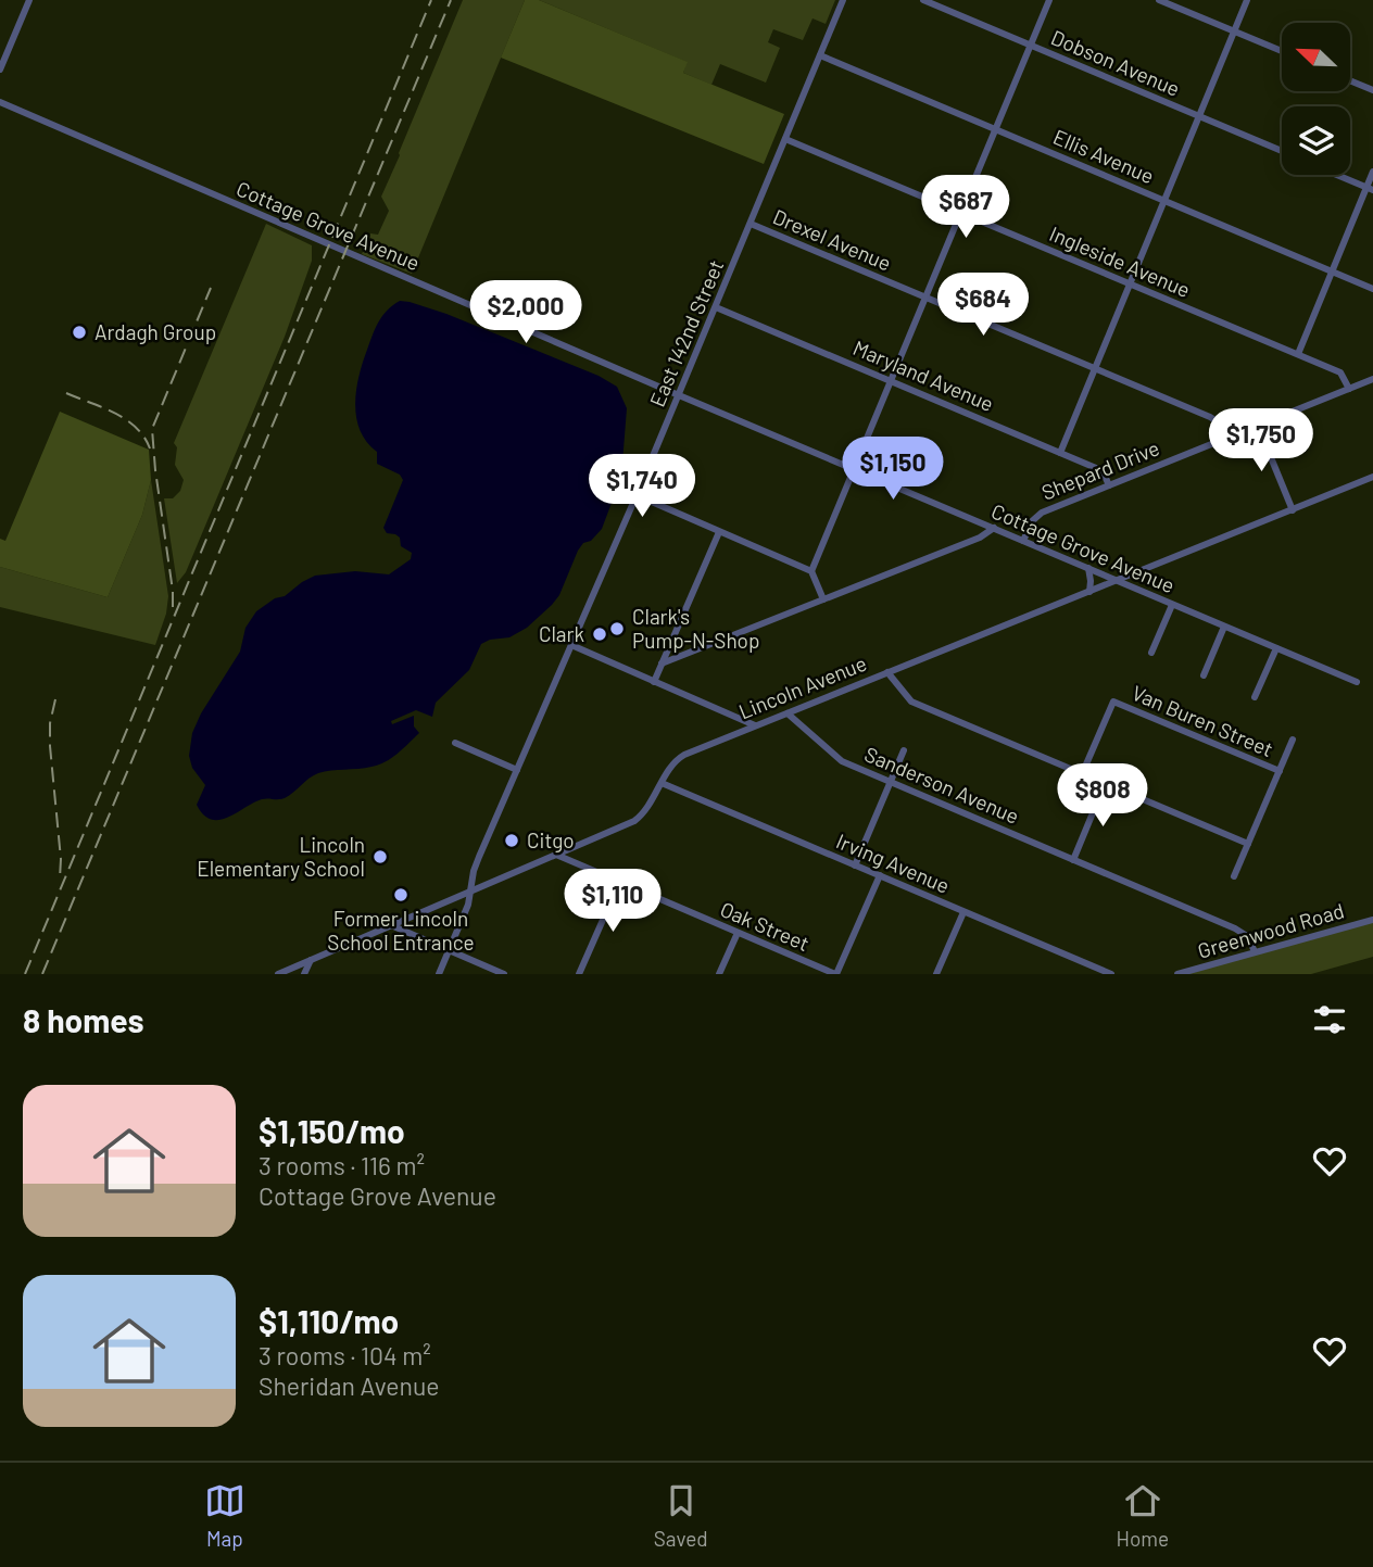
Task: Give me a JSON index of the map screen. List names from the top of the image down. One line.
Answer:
{"streets":{"street":["Dobson Avenue","Ellis Avenue","Cottage Grove Avenue","Drexel Avenue","Ingleside Avenue","East 142nd Street","Maryland Avenue","Shepard Drive","Lincoln Avenue","Van Buren Street","Sanderson Avenue","Irving Avenue","Oak Street","Greenwood Road"]},"crossings":[["Ellis Avenue","East 142nd Street"],["Cottage Grove Avenue","East 142nd Street"],["Cottage Grove Avenue","Shepard Drive"],["Cottage Grove Avenue","Lincoln Avenue"],["Drexel Avenue","East 142nd Street"],["Drexel Avenue","Shepard Drive"],["Ingleside Avenue","East 142nd Street"],["Ingleside Avenue","Shepard Drive"],["East 142nd Street","Maryland Avenue"],["East 142nd Street","Lincoln Avenue"],["Maryland Avenue","Shepard Drive"],["Lincoln Avenue","Sanderson Avenue"],["Lincoln Avenue","Irving Avenue"],["Lincoln Avenue","Oak Street"],["Sanderson Avenue","Greenwood Road"]],"places":["Ardagh Group","Clark's Pump-N-Shop","Clark","Citgo","Lincoln Elementary School","Former Lincoln School Entrance"],"north":"top left","page":{"price":["$687","$684","$2,000","$1,750","$1,150","$1,740","$808","$1,110"],"heading":"8 homes","list":[{"name":"$1,150/mo","note":"3 rooms · 116 m² · Cottage Grove Avenue"},{"name":"$1,110/mo","note":"3 rooms · 104 m² · Sheridan Avenue"}],"tabs":["Map","Saved","Home"]}}
